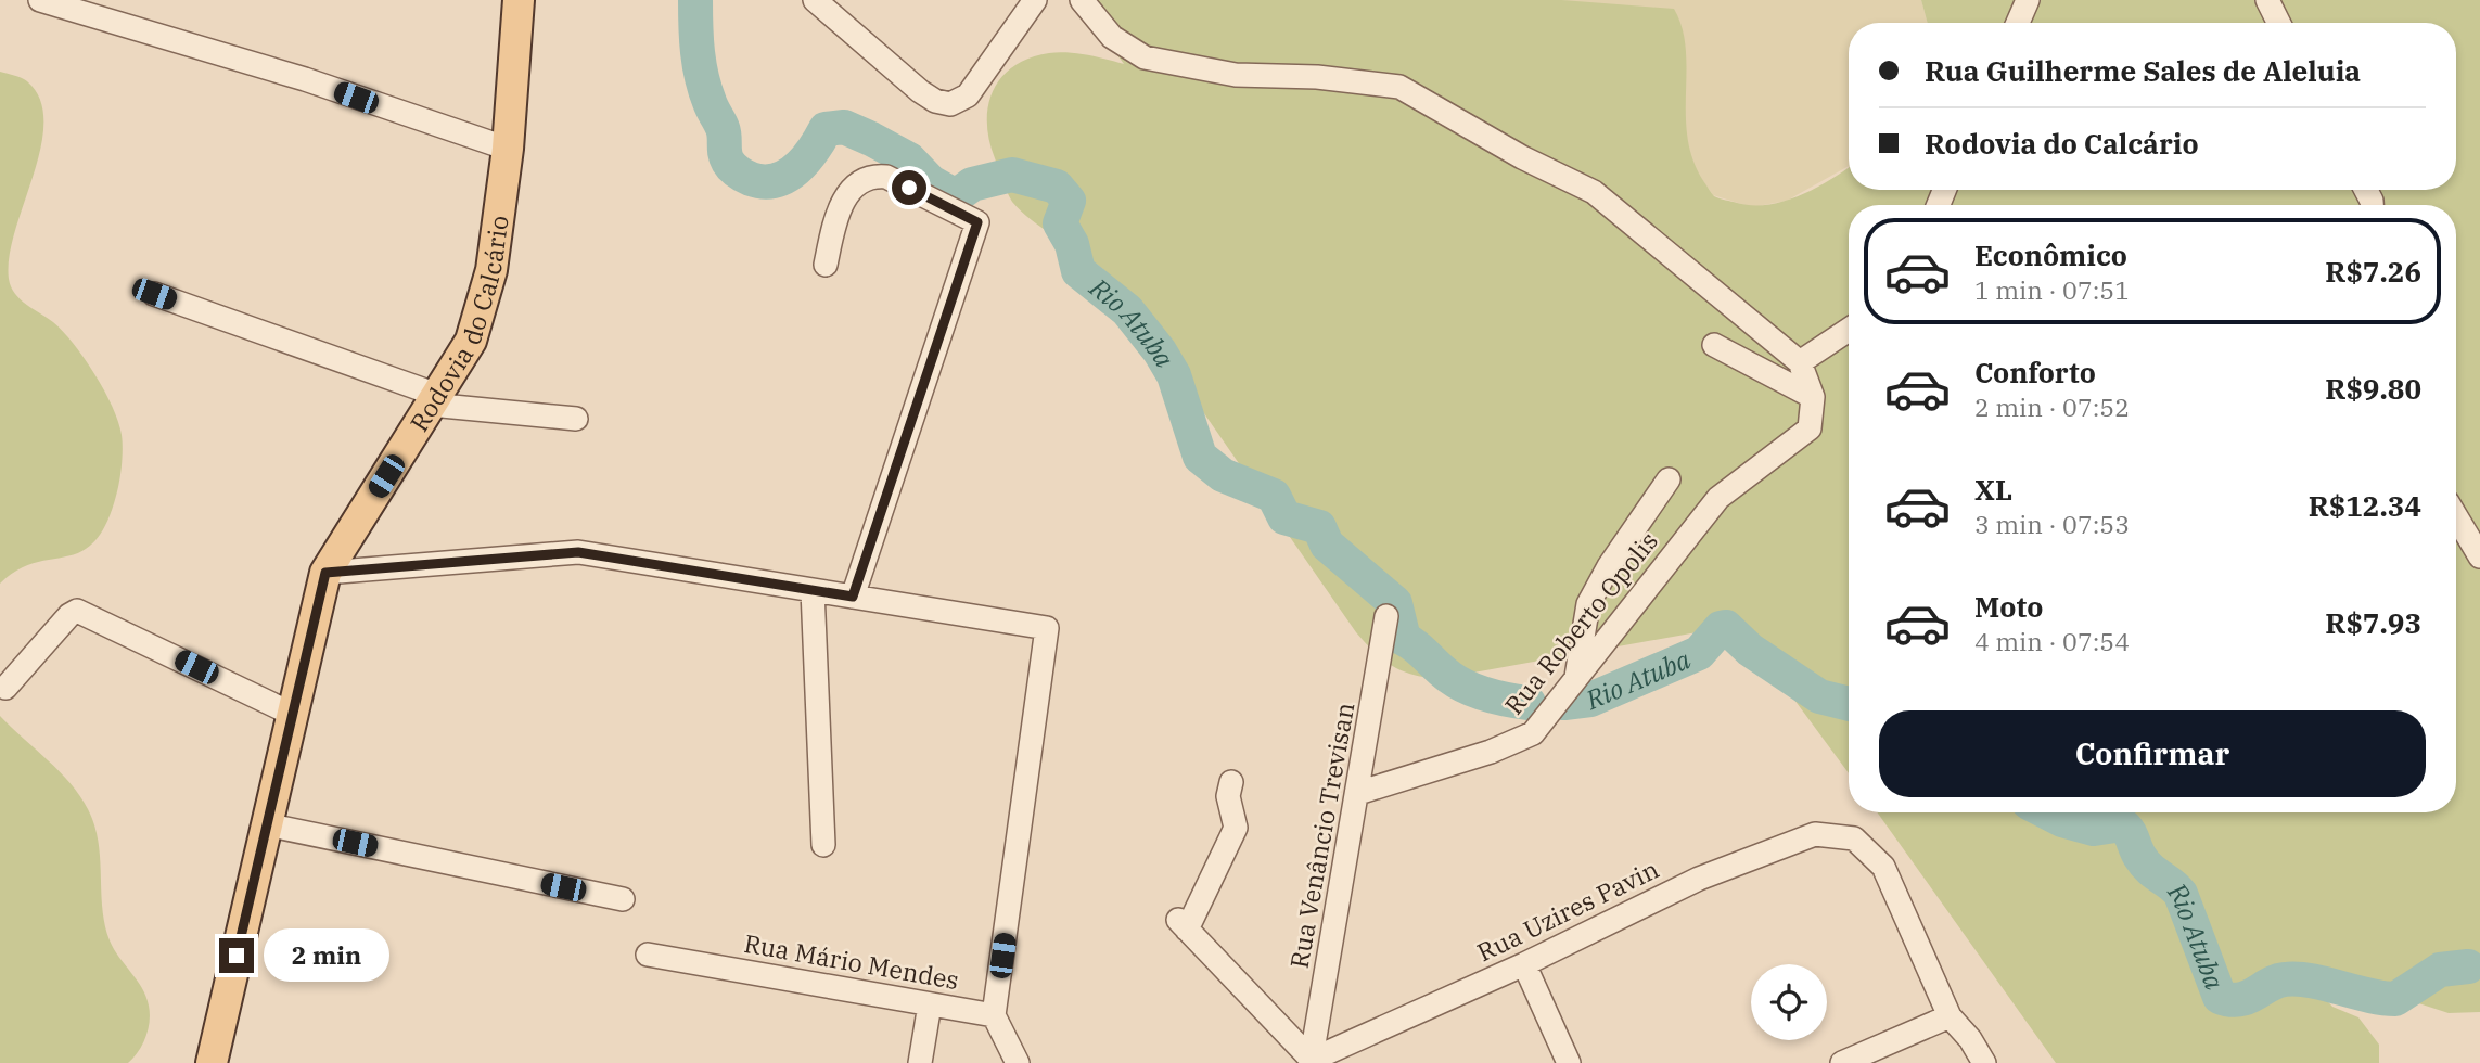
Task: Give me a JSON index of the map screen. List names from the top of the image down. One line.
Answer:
{"streets":{"main road":["Rodovia do Calcário"],"street":["Rua Roberto Opolis","Rua Venâncio Trevisan","Rua Uzires Pavin","Rua Mário Mendes"]},"crossings":[["Rua Roberto Opolis","Rua Venâncio Trevisan"],["Rua Venâncio Trevisan","Rua Uzires Pavin"]],"water":["Rio Atuba"],"page":{"banner":["Rua Guilherme Sales de Aleluia","Rodovia do Calcário"],"list":[{"name":"Econômico","note":"1 min · 07:51","value":"R$7.26"},{"name":"Conforto","note":"2 min · 07:52","value":"R$9.80"},{"name":"XL","note":"3 min · 07:53","value":"R$12.34"},{"name":"Moto","note":"4 min · 07:54","value":"R$7.93"}],"buttons":"Confirmar","bubble":"2 min"}}
